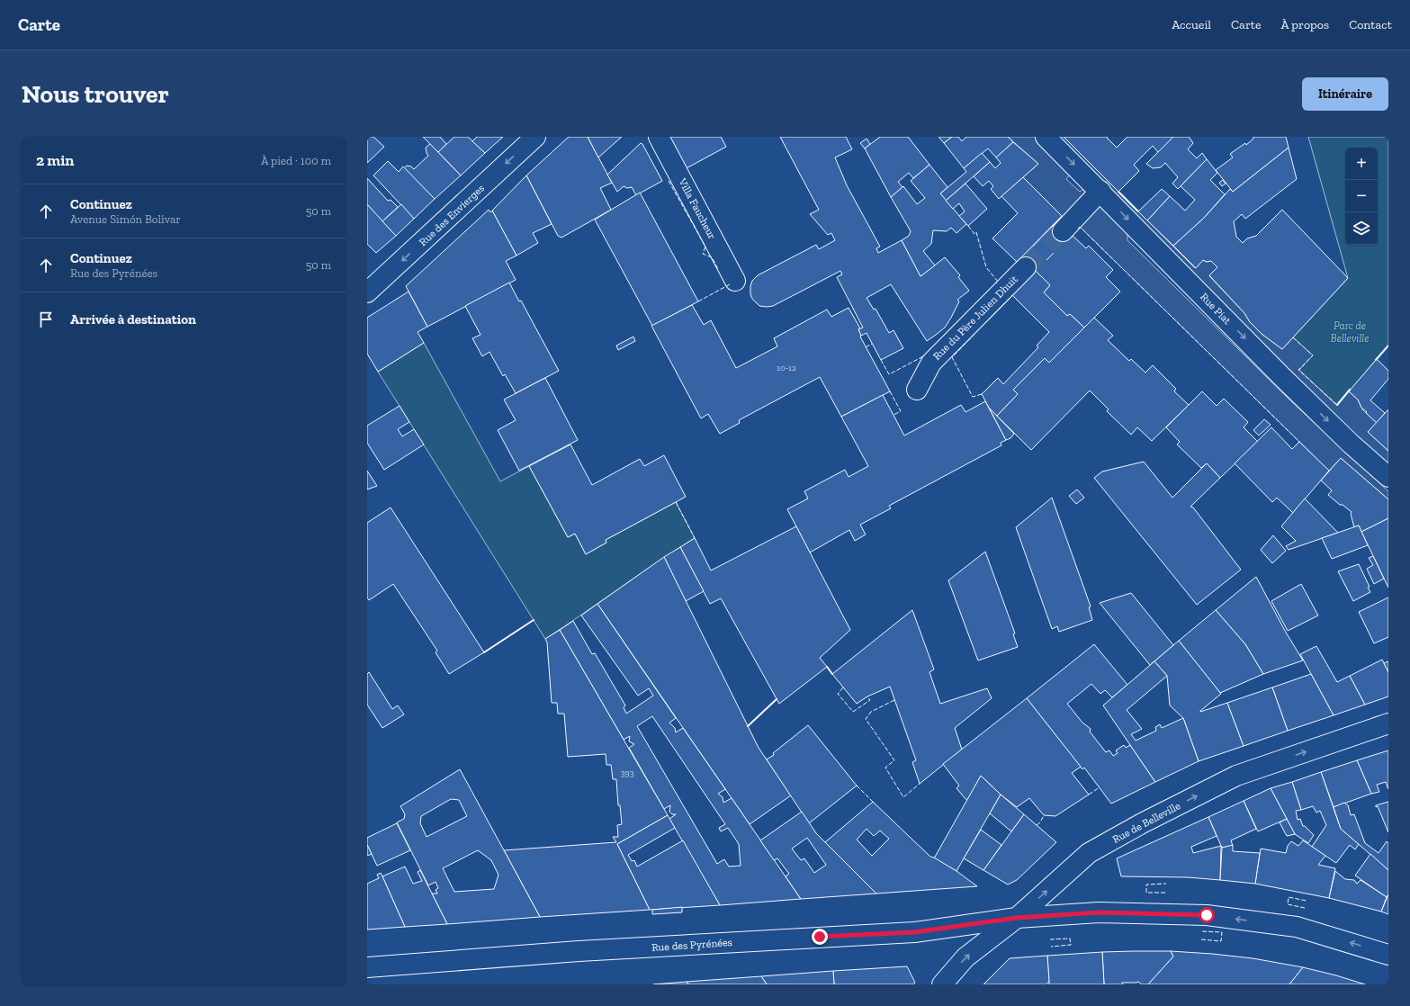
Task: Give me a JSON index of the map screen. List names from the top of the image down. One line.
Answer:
{"streets":{"street":["Villa Faucheur","Rue des Envierges","Rue Piat","Rue du Père Julien Dhuit","Rue de Belleville","Rue des Pyrénées"]},"crossings":[["Rue de Belleville","Rue des Pyrénées"]],"one_way":["Rue des Envierges","Rue Piat","Rue de Belleville","Rue des Pyrénées"],"parks":["Parc de Belleville"],"house_numbers":["10-12","393"],"page":{"header":"Carte","nav":["Accueil","Carte","À propos","Contact"],"buttons":"Itinéraire","title":"Nous trouver","heading":["2 min","À pied · 100 m"],"map_buttons":["+","−"],"list":[["Continuez","Avenue Simón Bolívar","50 m"],["Continuez","Rue des Pyrénées","50 m"],"Arrivée à destination"]}}
